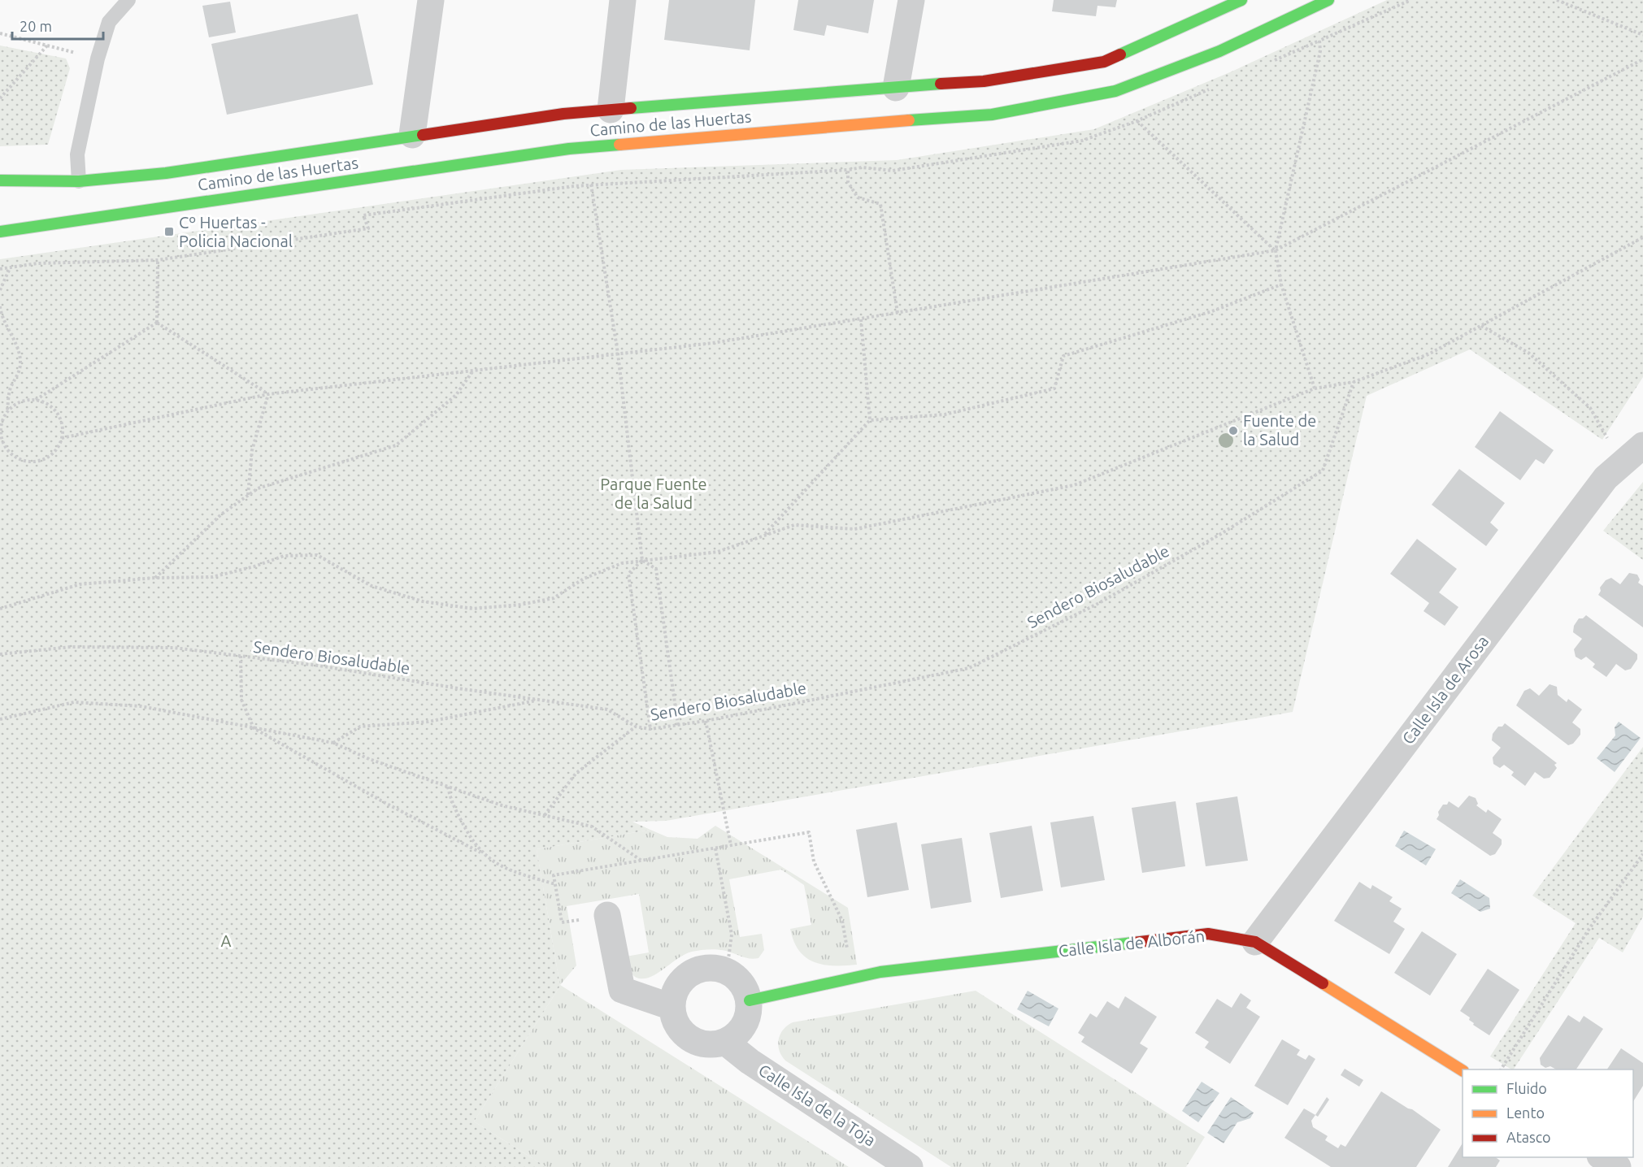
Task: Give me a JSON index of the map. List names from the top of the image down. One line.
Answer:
{"streets":{"main road":["Camino de las Huertas","Calle Isla de Alborán"],"street":["Calle Isla de Arosa","Calle Isla de la Toja"],"path":["Sendero Biosaludable"]},"crossings":[["Calle Isla de Arosa","Calle Isla de Alborán"],["Calle Isla de Alborán","Calle Isla de la Toja"]],"parks":["Parque Fuente de la Salud","A"],"places":{"transit":["Cº Huertas - Policia Nacional"],"other":["Fuente de la Salud"]},"legend":["Fluido","Lento","Atasco"],"scale_bar":"20 m"}
